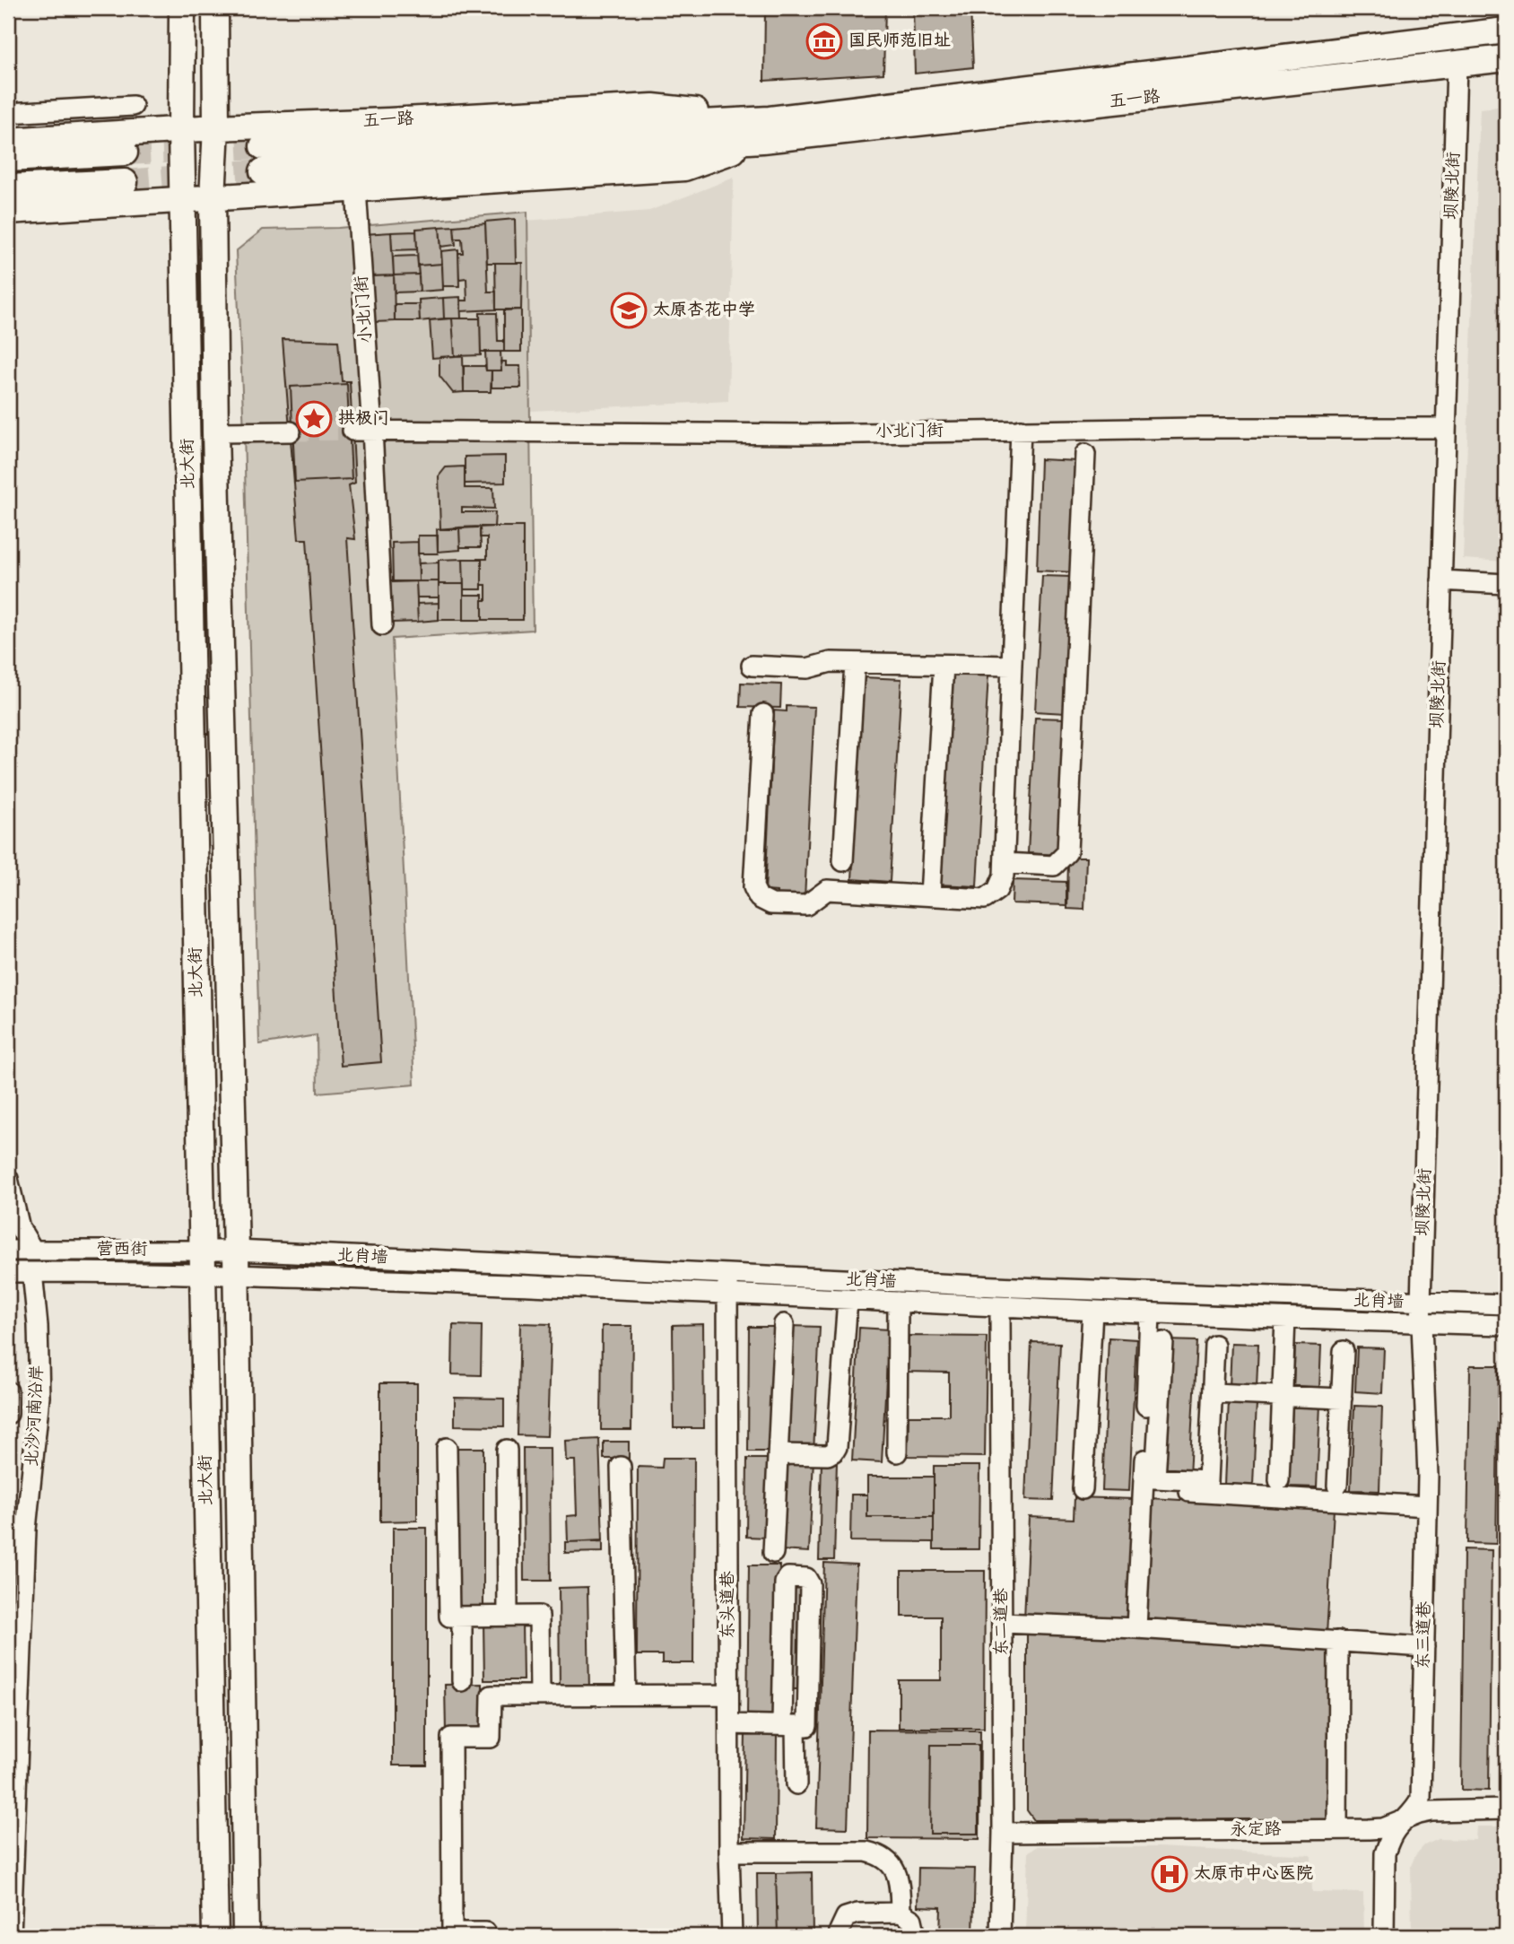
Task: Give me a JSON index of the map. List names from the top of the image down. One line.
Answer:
{"streets":{"main road":["五一路","北大街"],"street":["坝陵北街","小北门街","营西街","北肖墙","北沙河南沿岸","东头道巷","东二道巷","东三道巷","永定路"]},"crossings":[["五一路","坝陵北街"],["五一路","小北门街"],["五一路","北大街"],["坝陵北街","小北门街"],["坝陵北街","北肖墙"],["坝陵北街","东三道巷"],["北大街","营西街"],["营西街","北肖墙"],["营西街","北沙河南沿岸"],["北肖墙","东头道巷"],["东二道巷","永定路"],["东三道巷","永定路"]],"places":{"museum":["国民师范旧址"],"school or university":["太原杏花中学"],"place":["拱极门"],"hospital":["太原市中心医院"]}}
